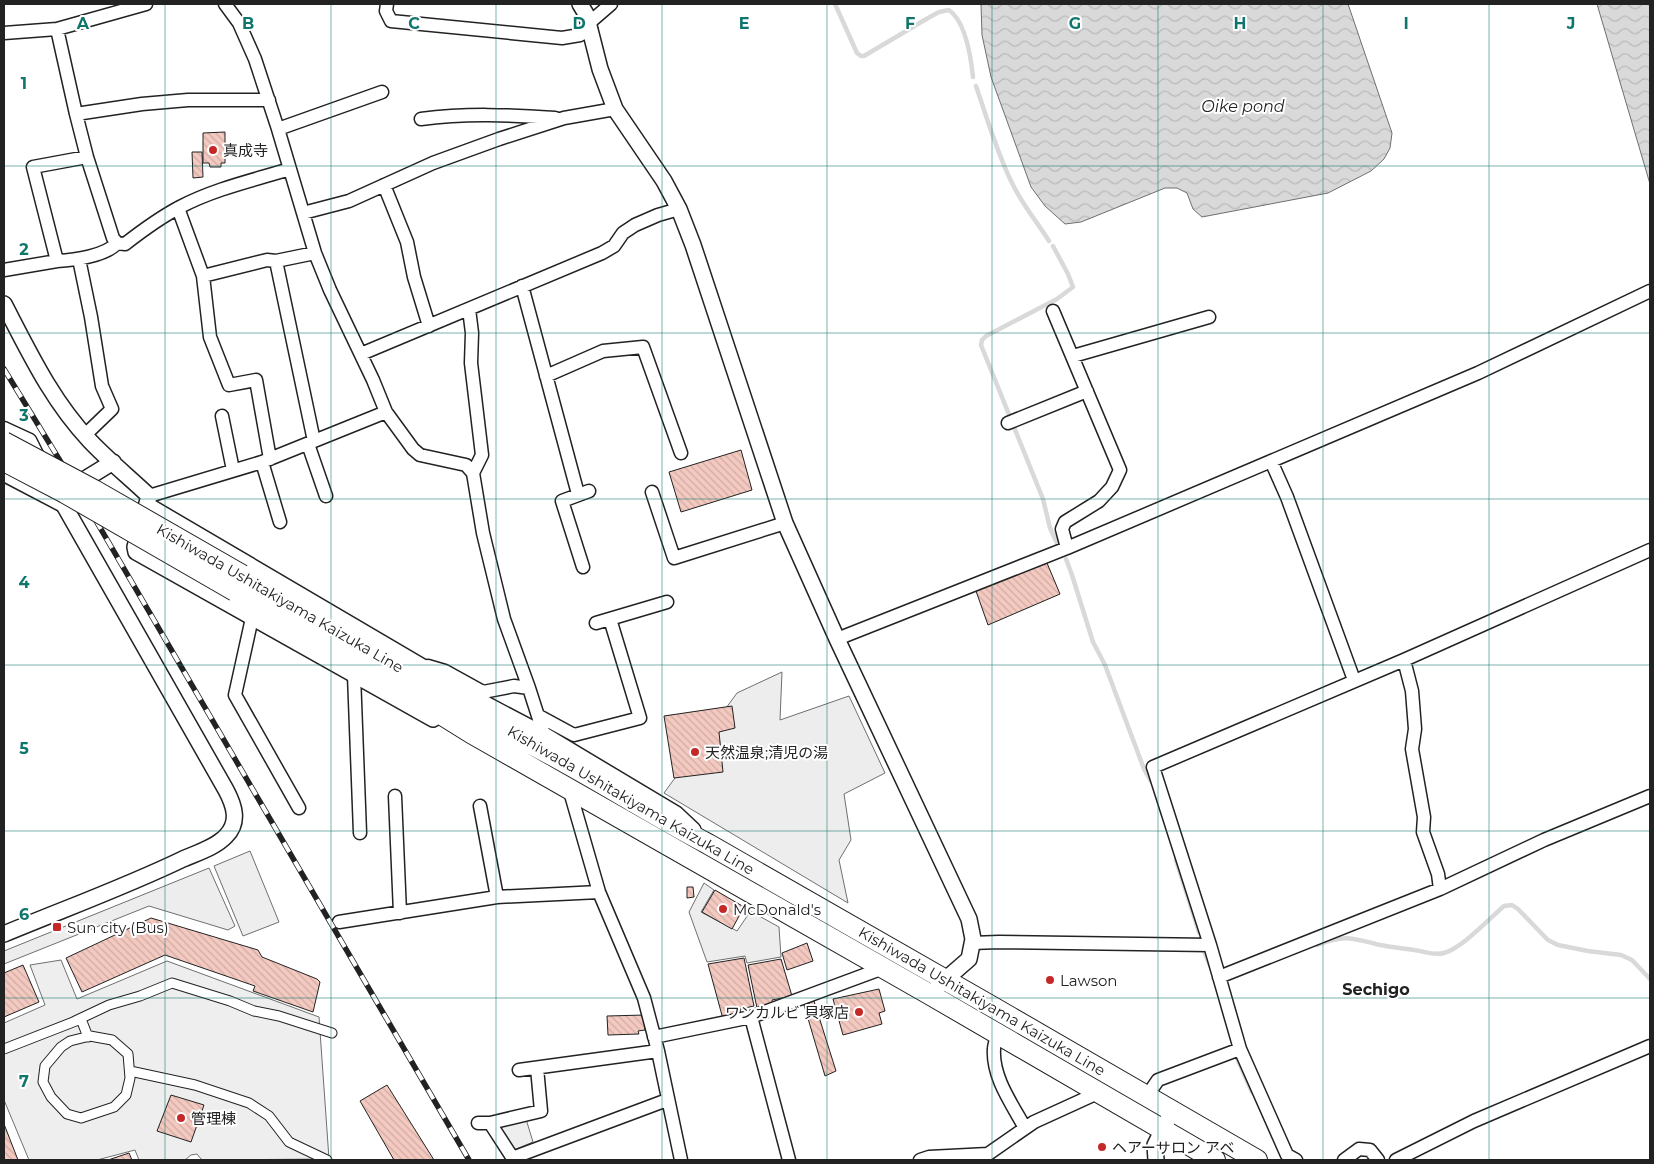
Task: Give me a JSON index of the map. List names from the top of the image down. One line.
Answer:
{"streets":{"main road":["Kishiwada Ushitakiyama Kaizuka Line"]},"districts":["Sechigo"],"water":["Oike pond"],"places":{"other":["真成寺","天然温泉;清児の湯","McDonald's","Lawson","ワンカルビ 貝塚店","管理棟","ヘアーサロン アベ"],"transit":["Sun city (Bus)"]},"grid":{"columns":["A","B","C","D","E","F","G","H","I","J"],"rows":["1","2","3","4","5","6","7"]}}
